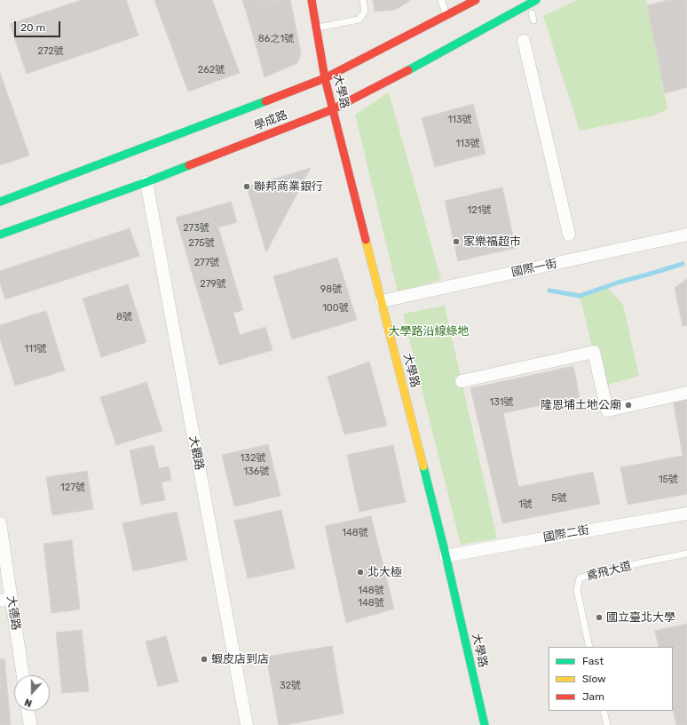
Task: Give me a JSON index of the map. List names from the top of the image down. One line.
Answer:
{"streets":{"street":["大學路","學成路","國際一街","大觀路","國際二街","大德路"],"lane":["鳶飛大道"]},"crossings":[["大學路","學成路"],["大學路","國際一街"],["大學路","國際二街"],["學成路","大觀路"]],"parks":["大學路沿線綠地"],"places":["聯邦商業銀行","家樂福超市","隆恩埔土地公廟","北大極","國立臺北大學","蝦皮店到店"],"house_numbers":["86之1號","272號","262號","113號","113號","121號","273號","275號","277號","279號","98號","100號","8號","111號","131號","132號","136號","15號","127號","5號","1號","148號","148號","148號","32號"],"legend":["Fast","Slow","Jam"],"scale_bar":"20 m","north":"bottom"}
